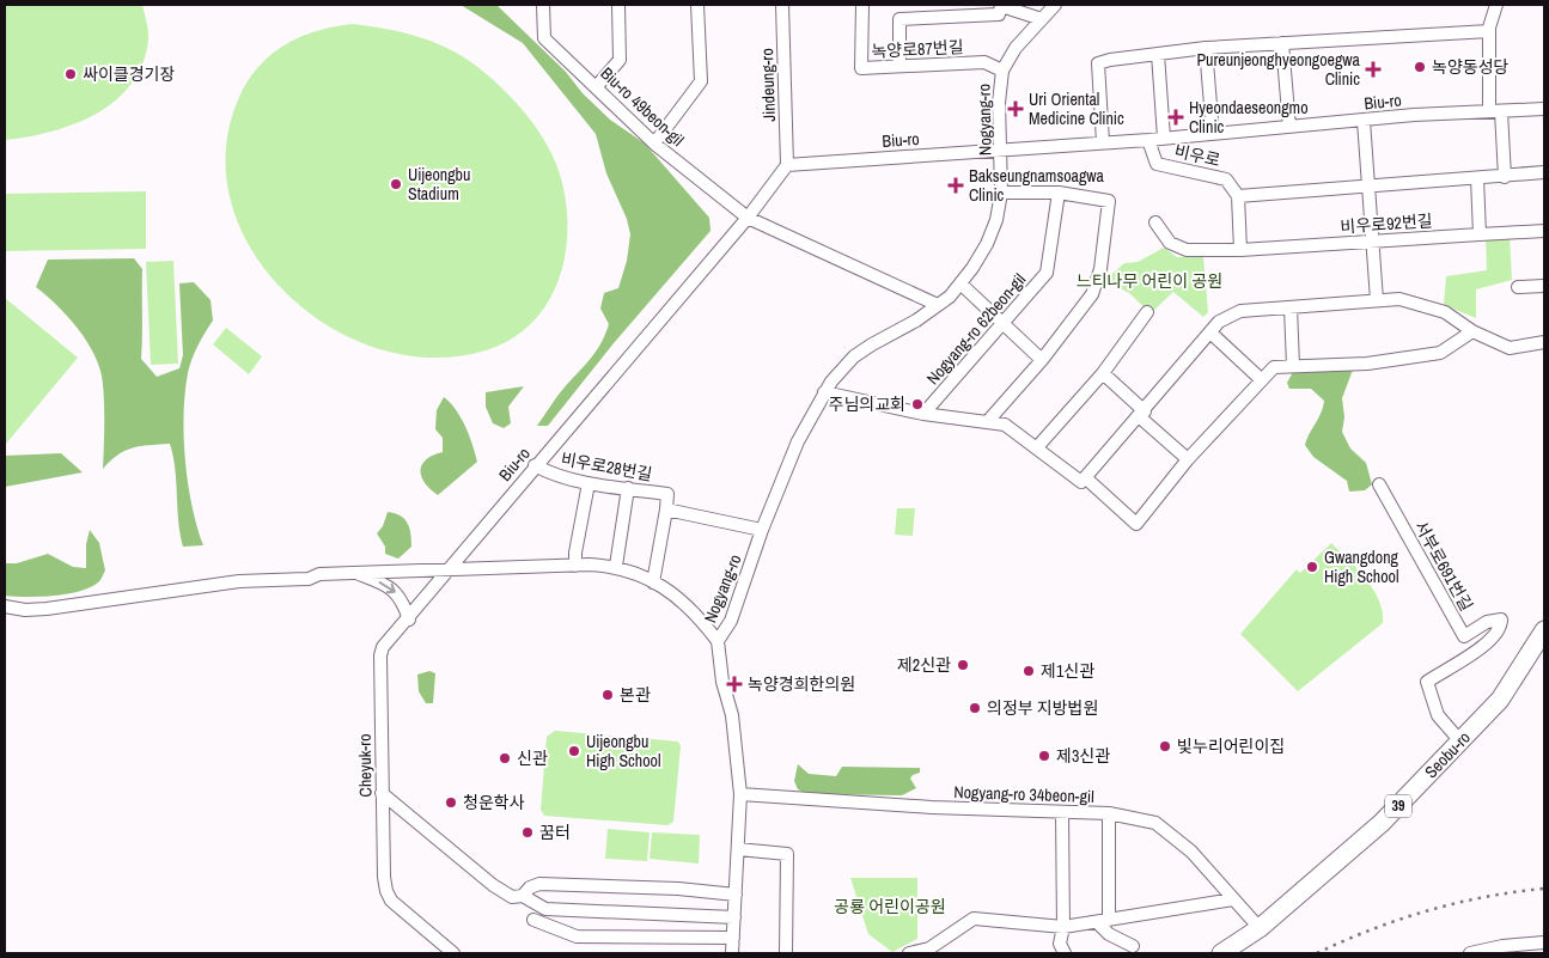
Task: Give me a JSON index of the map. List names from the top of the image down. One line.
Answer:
{"streets":{"main road":["Seobu-ro","39"],"street":["녹양로87번길","Jindeung-ro","Biu-ro","Biu-ro 49beon-gil","Nogyang-ro","비우로","비우로92번길","Nogyang-ro 62beon-gil","비우로28번길","서부로691번길","Cheyuk-ro","Nogyang-ro 34beon-gil"]},"crossings":[["녹양로87번길","Nogyang-ro"],["Jindeung-ro","Biu-ro"],["Biu-ro","Biu-ro 49beon-gil"],["Biu-ro","Nogyang-ro"],["Biu-ro","비우로"],["Biu-ro","비우로28번길"],["Biu-ro","Cheyuk-ro"],["Nogyang-ro","Nogyang-ro 34beon-gil"],["서부로691번길","Seobu-ro"],["Seobu-ro","Nogyang-ro 34beon-gil"]],"parks":["느티나무 어린이 공원","공룡 어린이공원"],"places":{"other":["녹양동성당","싸이클경기장","Uijeongbu Stadium","주님의교회","Gwangdong High School","제2신관","제1신관","본관","의정부 지방법원","빛누리어린이집","Uijeongbu High School","제3신관","신관","청운학사","꿈터"],"health":["Pureunjeonghyeongoegwa Clinic","Uri Oriental Medicine Clinic","Hyeondaeseongmo Clinic","Bakseungnamsoagwa Clinic","녹양경희한의원"]}}
